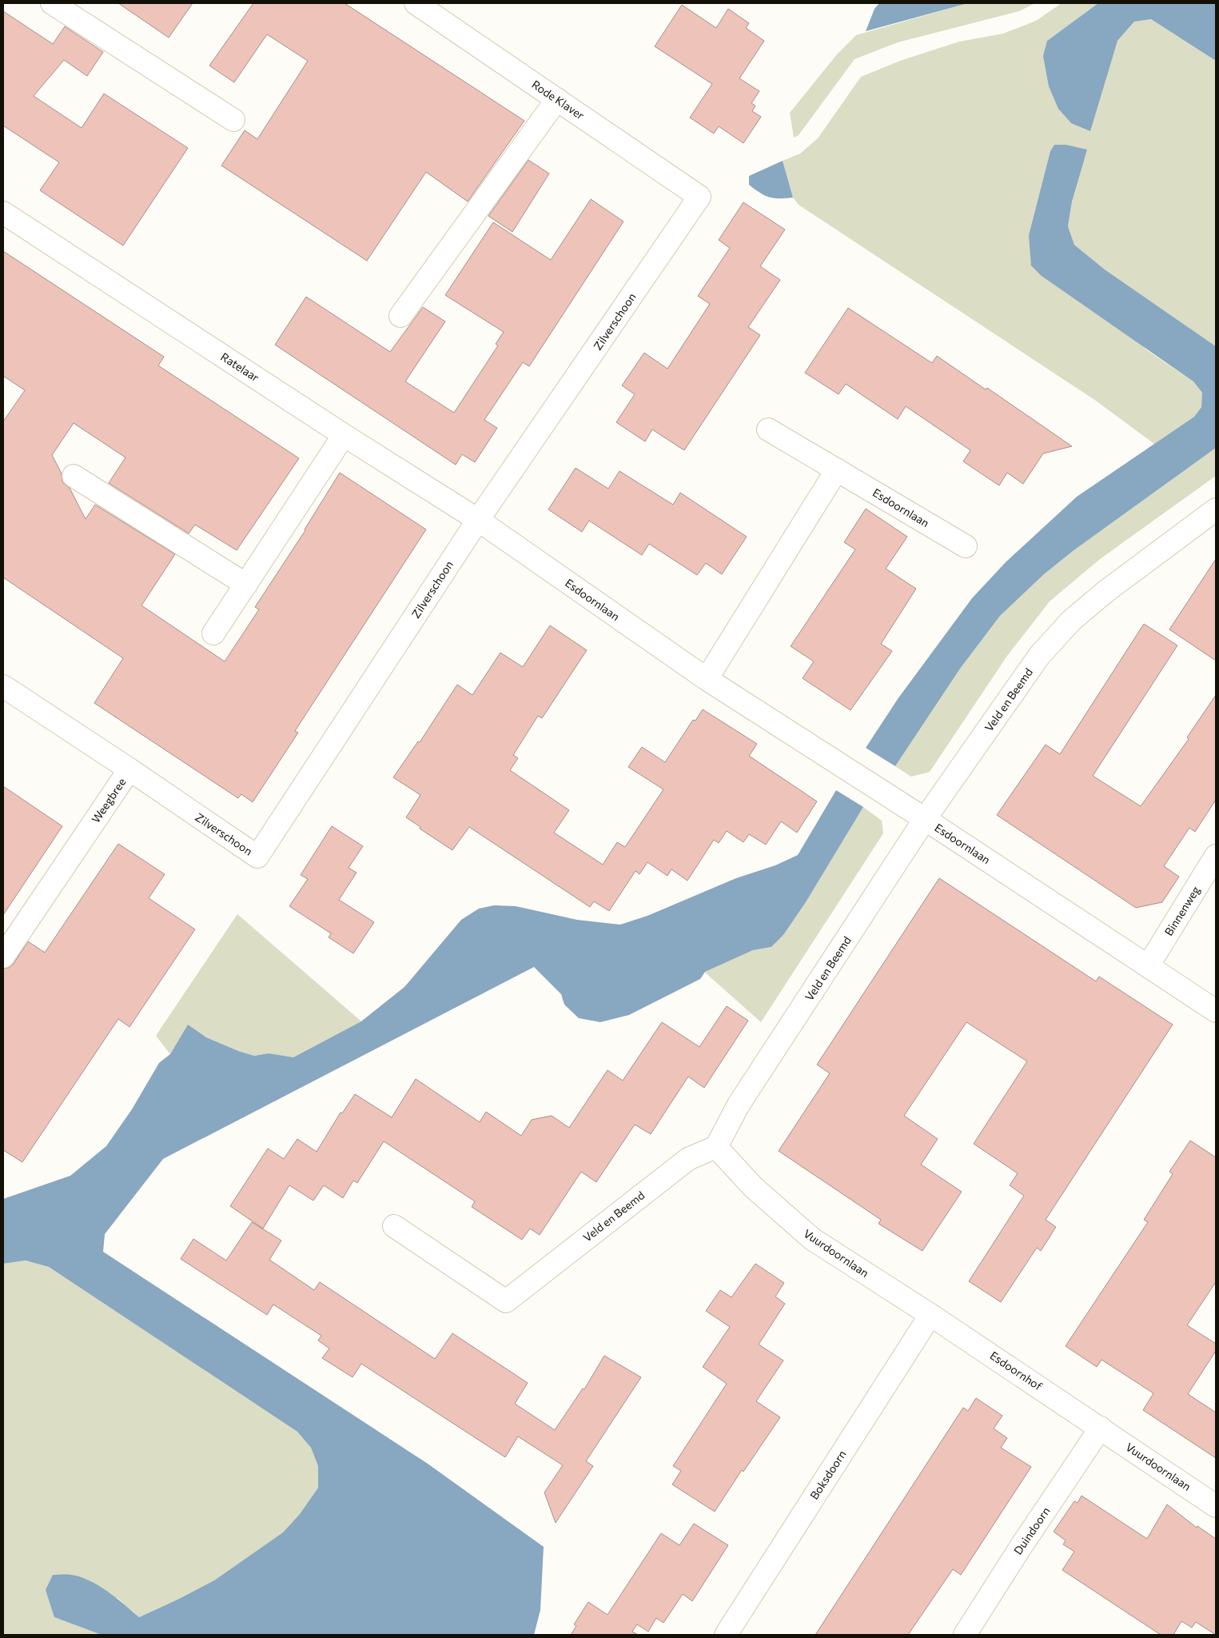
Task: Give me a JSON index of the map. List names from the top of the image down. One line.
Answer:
{"streets":{"street":["Rode Klaver","Zilverschoon","Ratelaar","Esdoornlaan","Veld en Beemd","Weegbree","Binnenweg","Vuurdoornlaan","Esdoornhof","Boksdoorn","Duindoorn"]},"crossings":[["Rode Klaver","Zilverschoon"],["Zilverschoon","Ratelaar"],["Zilverschoon","Esdoornlaan"],["Zilverschoon","Weegbree"],["Ratelaar","Esdoornlaan"],["Esdoornlaan","Veld en Beemd"],["Esdoornlaan","Binnenweg"],["Veld en Beemd","Vuurdoornlaan"],["Vuurdoornlaan","Esdoornhof"],["Vuurdoornlaan","Boksdoorn"],["Vuurdoornlaan","Duindoorn"],["Esdoornhof","Boksdoorn"],["Esdoornhof","Duindoorn"]]}
